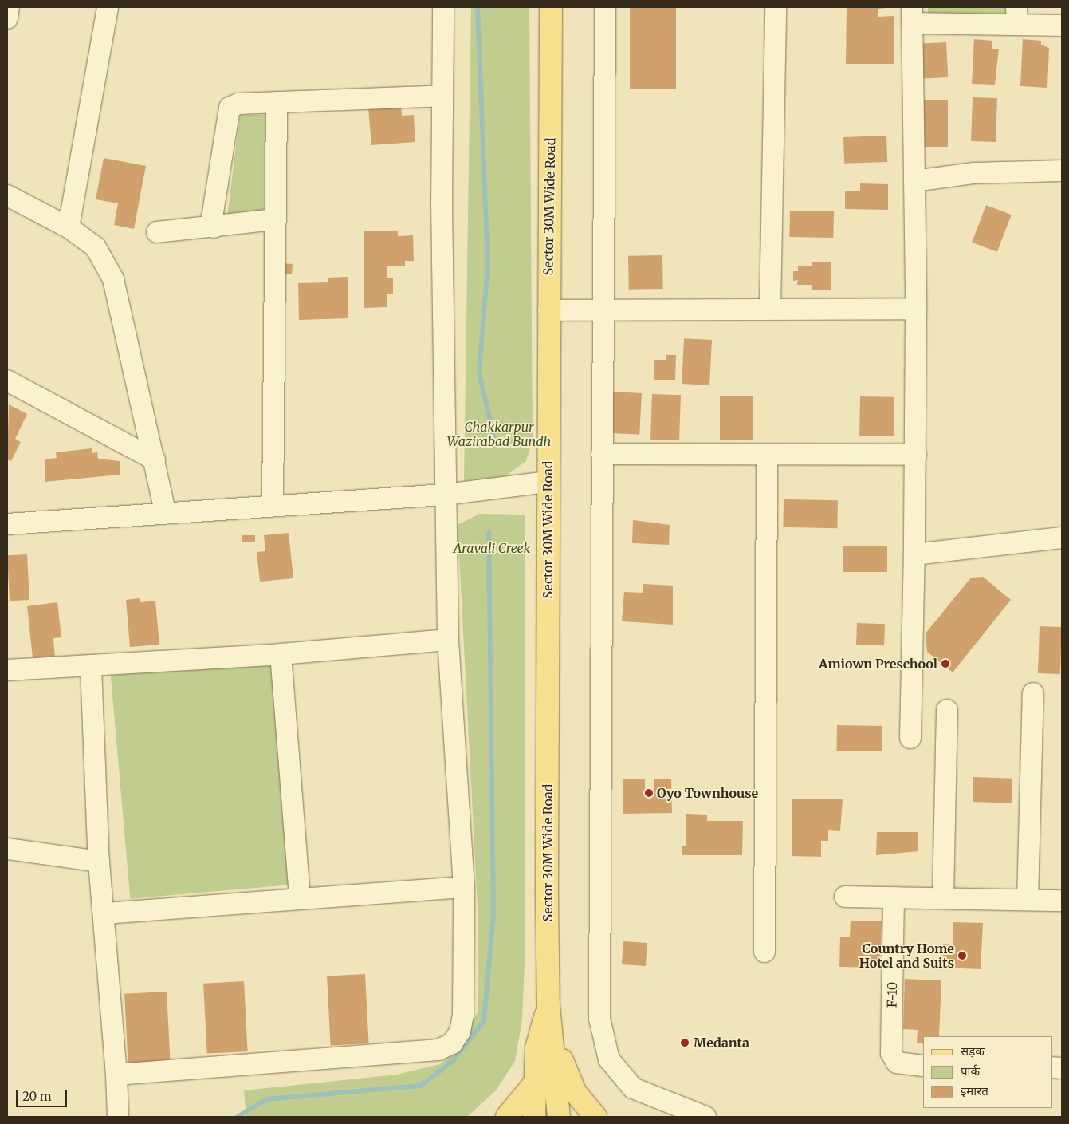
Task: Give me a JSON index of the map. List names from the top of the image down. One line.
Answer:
{"streets":{"main road":["Sector 30M Wide Road"],"street":["F-10"]},"parks":["Chakkarpur Wazirabad Bundh","Aravali Creek"],"places":["Amiown Preschool","Oyo Townhouse","Country Home Hotel and Suits","Medanta"],"legend":["सड़क","पार्क","इमारत"],"scale_bar":"20 m"}
